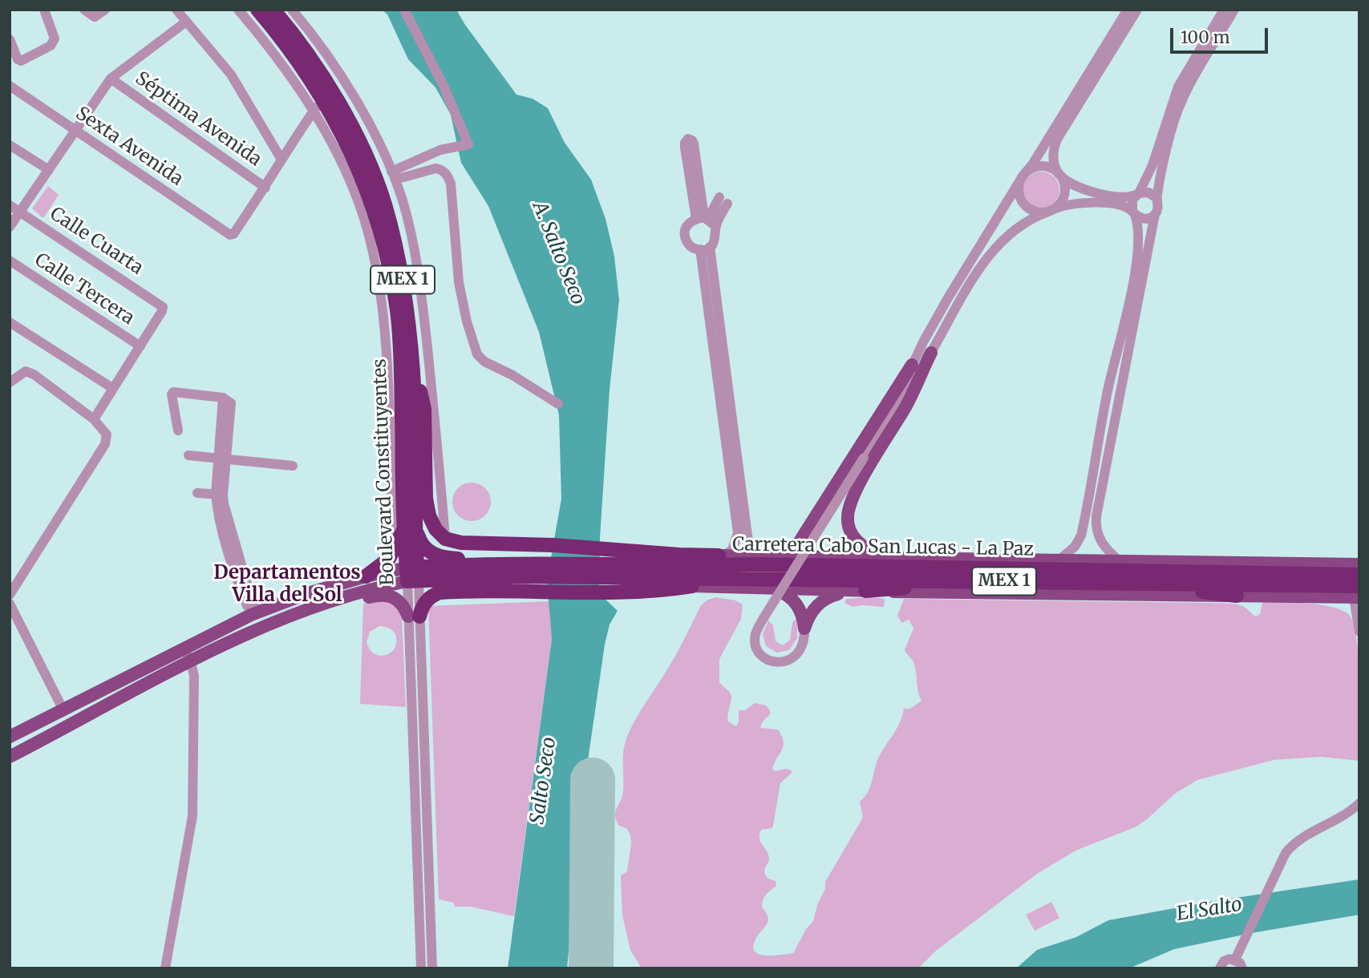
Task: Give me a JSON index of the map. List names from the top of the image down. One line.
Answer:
{"streets":{"highway":["MEX 1","Boulevard Constituyentes","Carretera Cabo San Lucas - La Paz"],"street":["Séptima Avenida","Sexta Avenida","Calle Cuarta","Calle Tercera"]},"crossings":[["Séptima Avenida","Sexta Avenida"],["Calle Cuarta","Calle Tercera"],["MEX 1","Boulevard Constituyentes"],["MEX 1","Carretera Cabo San Lucas - La Paz"],["Boulevard Constituyentes","Carretera Cabo San Lucas - La Paz"]],"districts":["Departamentos Villa del Sol"],"water":["A. Salto Seco","Salto Seco","El Salto"],"scale_bar":"100 m"}
